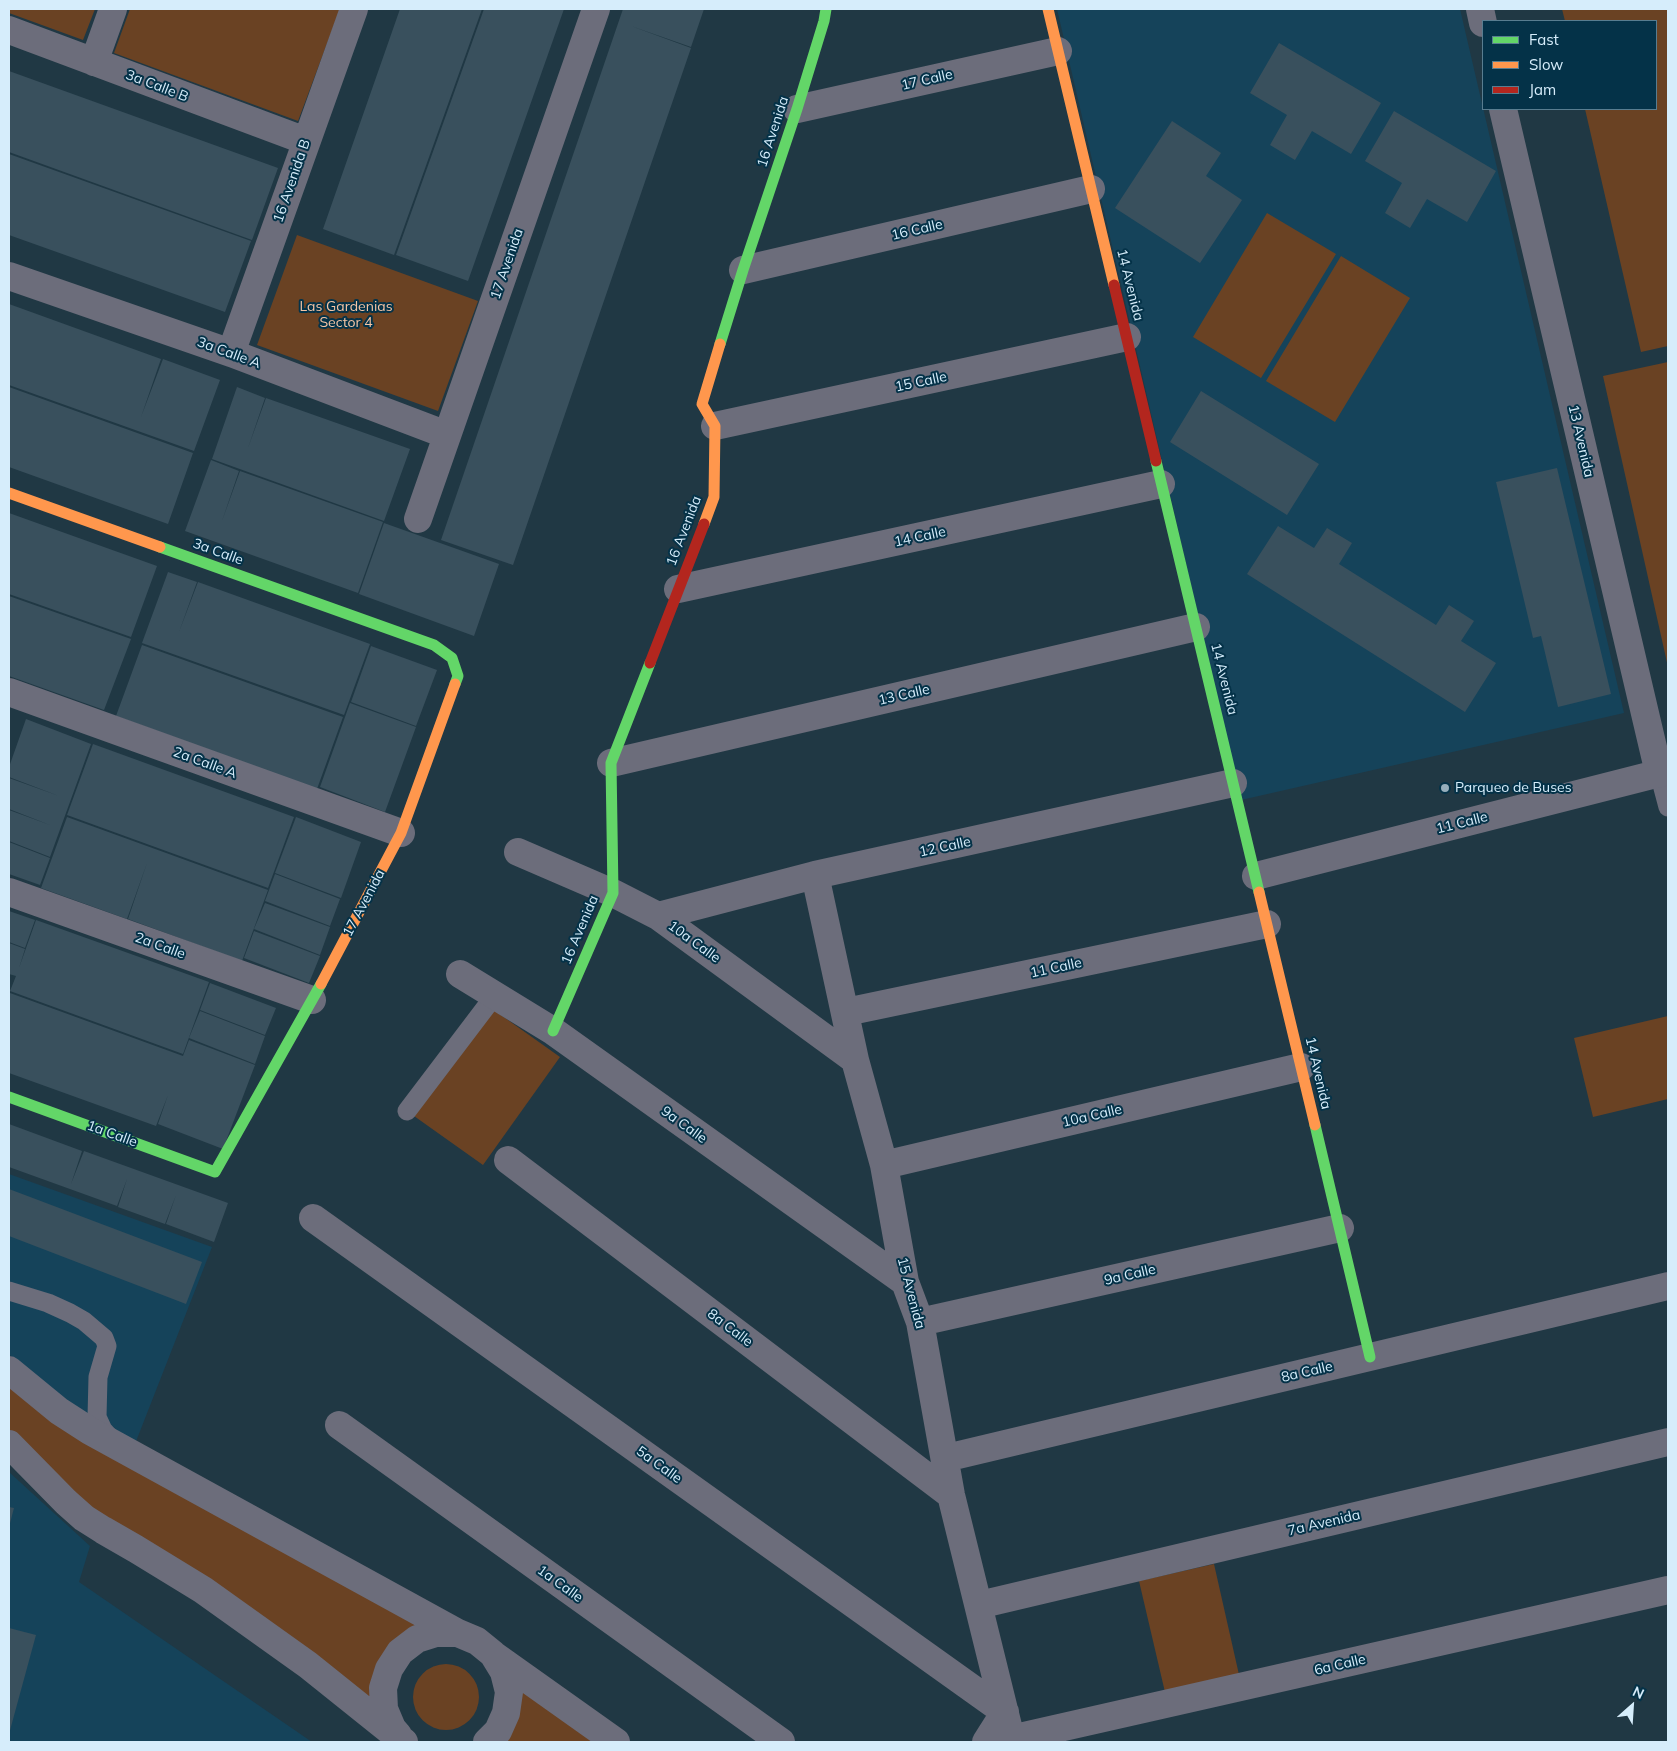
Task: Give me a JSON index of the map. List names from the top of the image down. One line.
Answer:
{"streets":{"street":["17 Calle","3a Calle B","16 Avenida","16 Avenida B","16 Calle","17 Avenida","14 Avenida","3a Calle A","15 Calle","13 Avenida","14 Calle","3a Calle","13 Calle","2a Calle A","11 Calle","12 Calle","10a Calle","2a Calle","9a Calle","1a Calle","15 Avenida","8a Calle","5a Calle","7a Avenida","6a Calle"]},"crossings":[["17 Calle","16 Avenida"],["17 Calle","14 Avenida"],["3a Calle B","16 Avenida B"],["16 Avenida","16 Calle"],["16 Avenida","15 Calle"],["16 Avenida","14 Calle"],["16 Avenida","13 Calle"],["16 Avenida","10a Calle"],["16 Avenida","9a Calle"],["16 Avenida B","3a Calle A"],["16 Calle","14 Avenida"],["17 Avenida","3a Calle A"],["17 Avenida","3a Calle"],["17 Avenida","2a Calle A"],["17 Avenida","2a Calle"],["17 Avenida","1a Calle"],["14 Avenida","15 Calle"],["14 Avenida","14 Calle"],["14 Avenida","13 Calle"],["14 Avenida","11 Calle"],["14 Avenida","12 Calle"],["14 Avenida","10a Calle"],["14 Avenida","9a Calle"],["14 Avenida","8a Calle"],["13 Avenida","11 Calle"],["11 Calle","15 Avenida"],["12 Calle","10a Calle"],["12 Calle","15 Avenida"],["10a Calle","15 Avenida"],["9a Calle","15 Avenida"],["15 Avenida","8a Calle"],["15 Avenida","5a Calle"],["15 Avenida","7a Avenida"],["15 Avenida","6a Calle"]],"parks":["Las Gardenias Sector 4"],"places":["Parqueo de Buses"],"legend":["Fast","Slow","Jam"],"north":"top right"}
